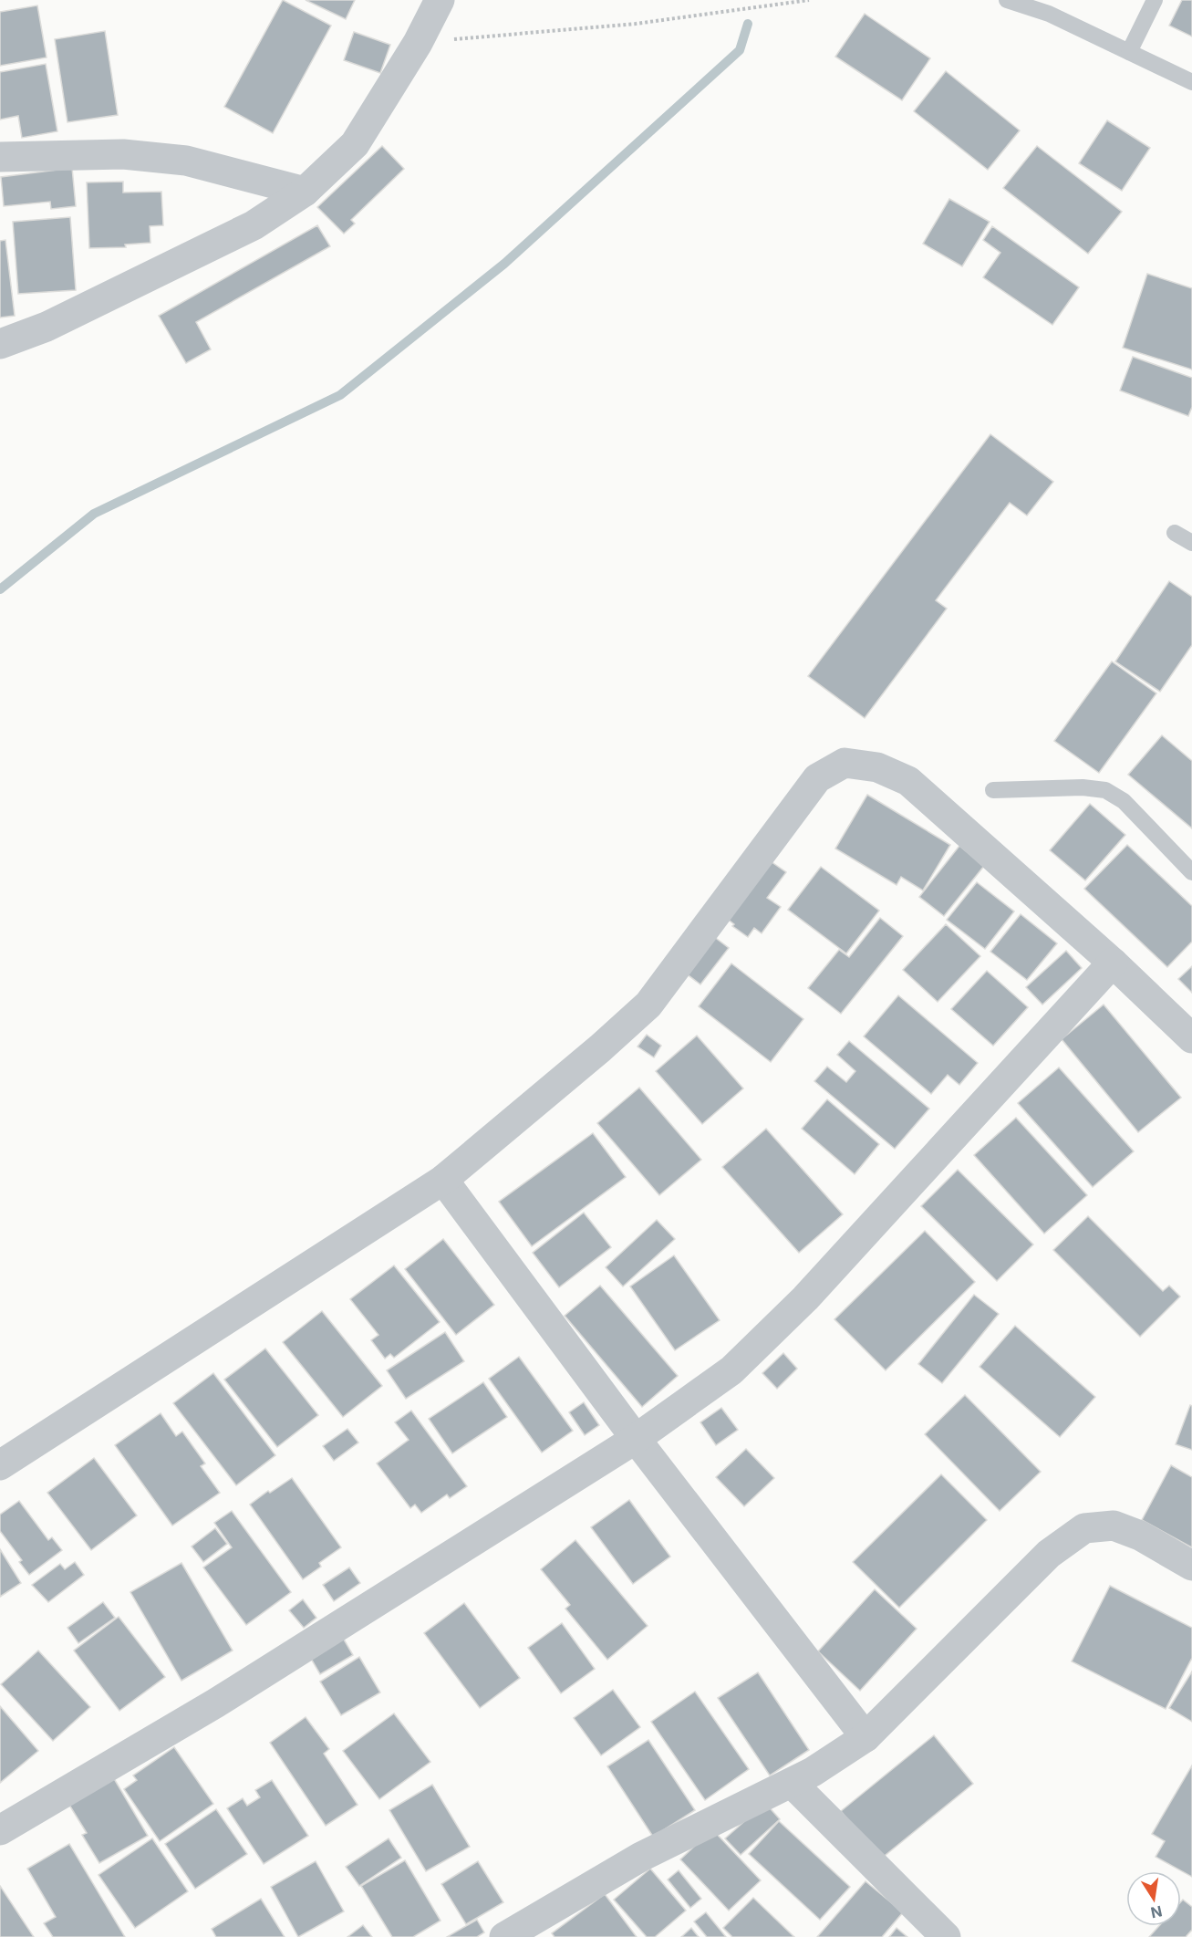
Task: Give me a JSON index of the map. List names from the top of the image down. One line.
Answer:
{"north":"bottom"}
